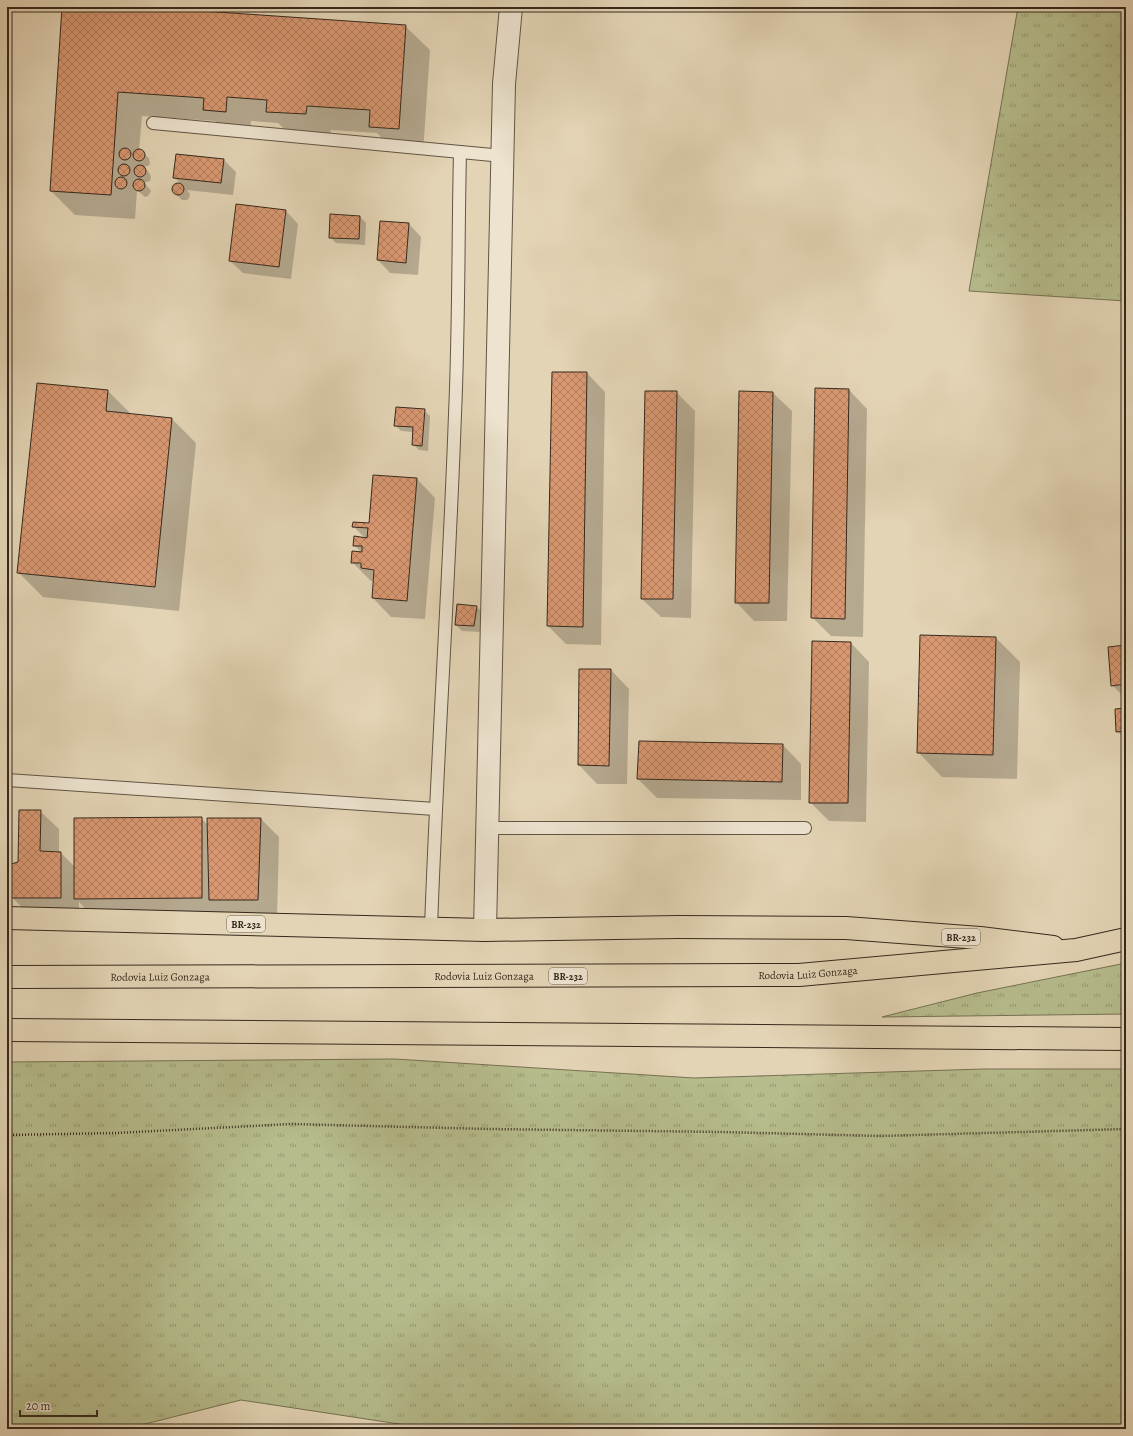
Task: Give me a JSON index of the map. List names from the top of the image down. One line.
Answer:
{"streets":{"main road":["BR-232","Rodovia Luiz Gonzaga"]},"crossings":[["BR-232","Rodovia Luiz Gonzaga"]],"scale_bar":"20 m"}
